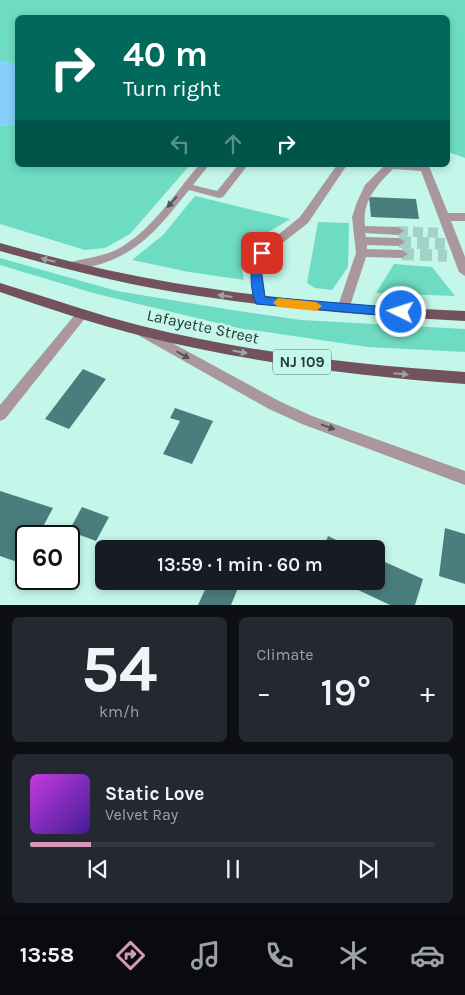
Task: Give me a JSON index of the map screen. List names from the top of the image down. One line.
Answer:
{"streets":{"main road":["Lafayette Street","NJ 109"]},"page":{"turn":["40 m","Turn right"],"limit":"60","trip":"13:59 · 1 min · 60 m","tile":[["54","km/h"],"Climate"],"heat":["−","19°","+"],"song":["Static Love","Velvet Ray"],"tabs":"13:58"}}
